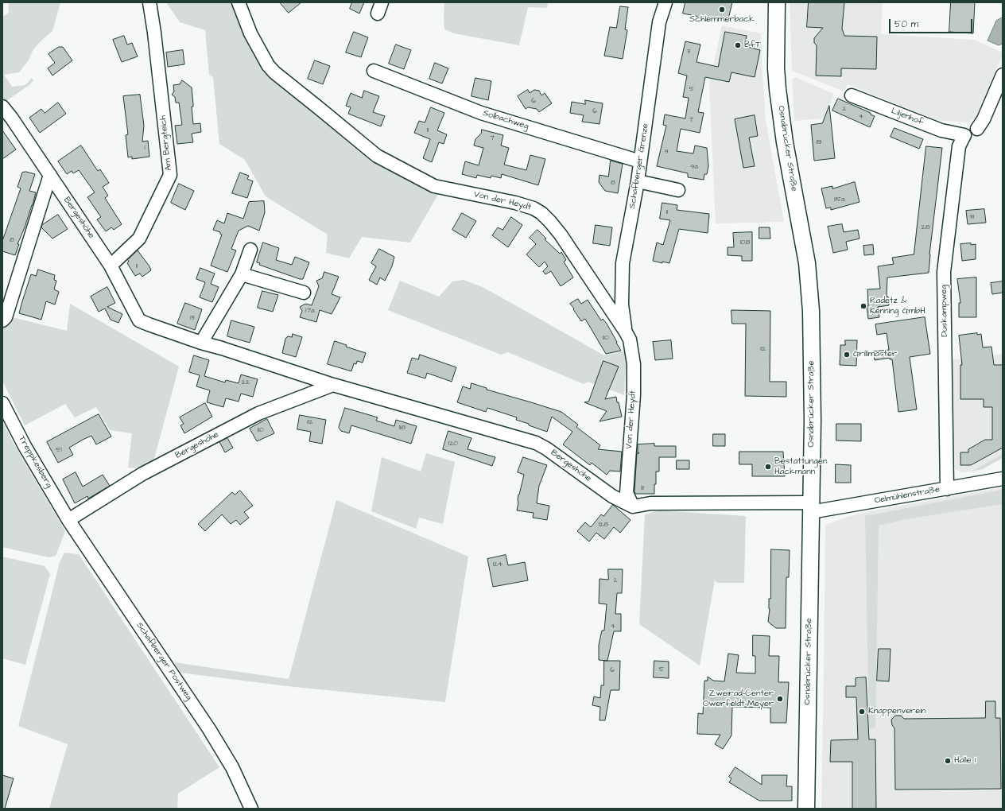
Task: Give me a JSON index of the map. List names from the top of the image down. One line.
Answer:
{"streets":{"main road":["Osnabrücker Straße"],"street":["Liljenhof","Solbachweg","Am Bergteich","Schafberger Grenze","Von der Heydt","Bergeshöhe","Duskampweg","Treppkesberg","Oelmühlenstraße","Schafberger Postweg"]},"crossings":[["Liljenhof","Duskampweg"],["Solbachweg","Schafberger Grenze"],["Am Bergteich","Bergeshöhe"],["Osnabrücker Straße","Oelmühlenstraße"],["Schafberger Grenze","Von der Heydt"],["Von der Heydt","Bergeshöhe"],["Bergeshöhe","Treppkesberg"],["Bergeshöhe","Schafberger Postweg"],["Duskampweg","Oelmühlenstraße"],["Treppkesberg","Schafberger Postweg"]],"places":["Schlemmerback","BfT","Radetz & Kenning GmbH","Grillmaster","Bestattungen Hackmann","Zweirad-Center Owerfeldt-Meyer","Knappenverein","Halle 1"],"house_numbers":["3","5","6","2","6","4","7","11","7","113","1","9","9a","8","115a","11","31","28","8","108","11","17a","13","110","112","22","112","118","110","120","51","111","128","124","2","4","5","6"],"scale_bar":"50 m"}
